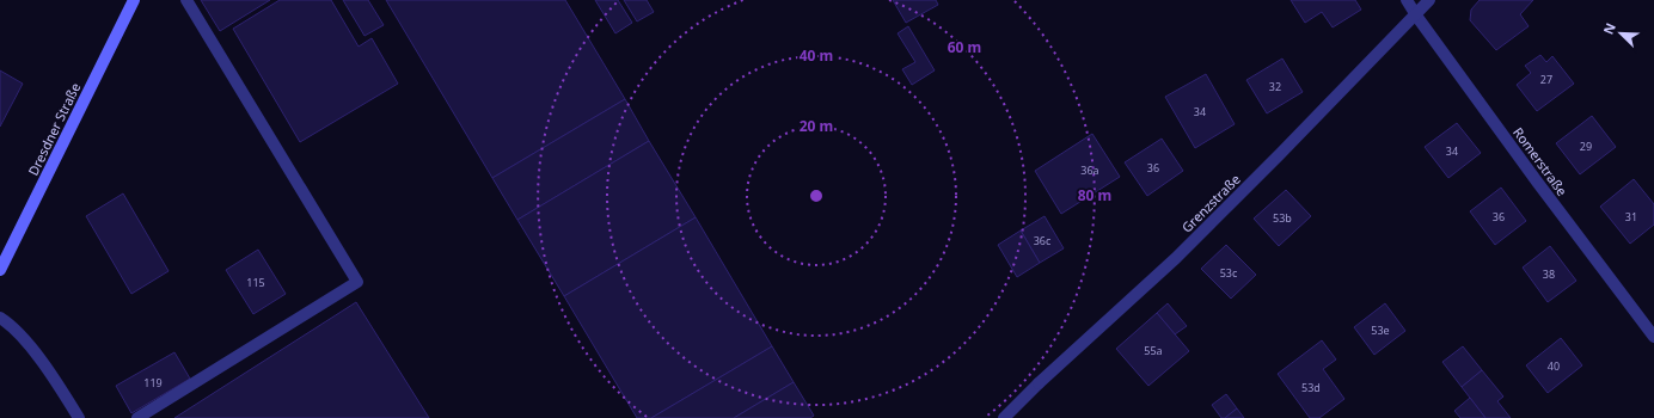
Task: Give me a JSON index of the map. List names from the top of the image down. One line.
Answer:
{"streets":{"main road":["Dresdner Straße"],"street":["Romerstraße","Grenzstraße"]},"crossings":[["Romerstraße","Grenzstraße"]],"house_numbers":["27","32","34","29","34","36","36a","36","31","53b","36c","53c","38","115","53e","55a","40","119","53d"],"north":"top left","rings":["60 m","40 m","20 m","80 m"]}
